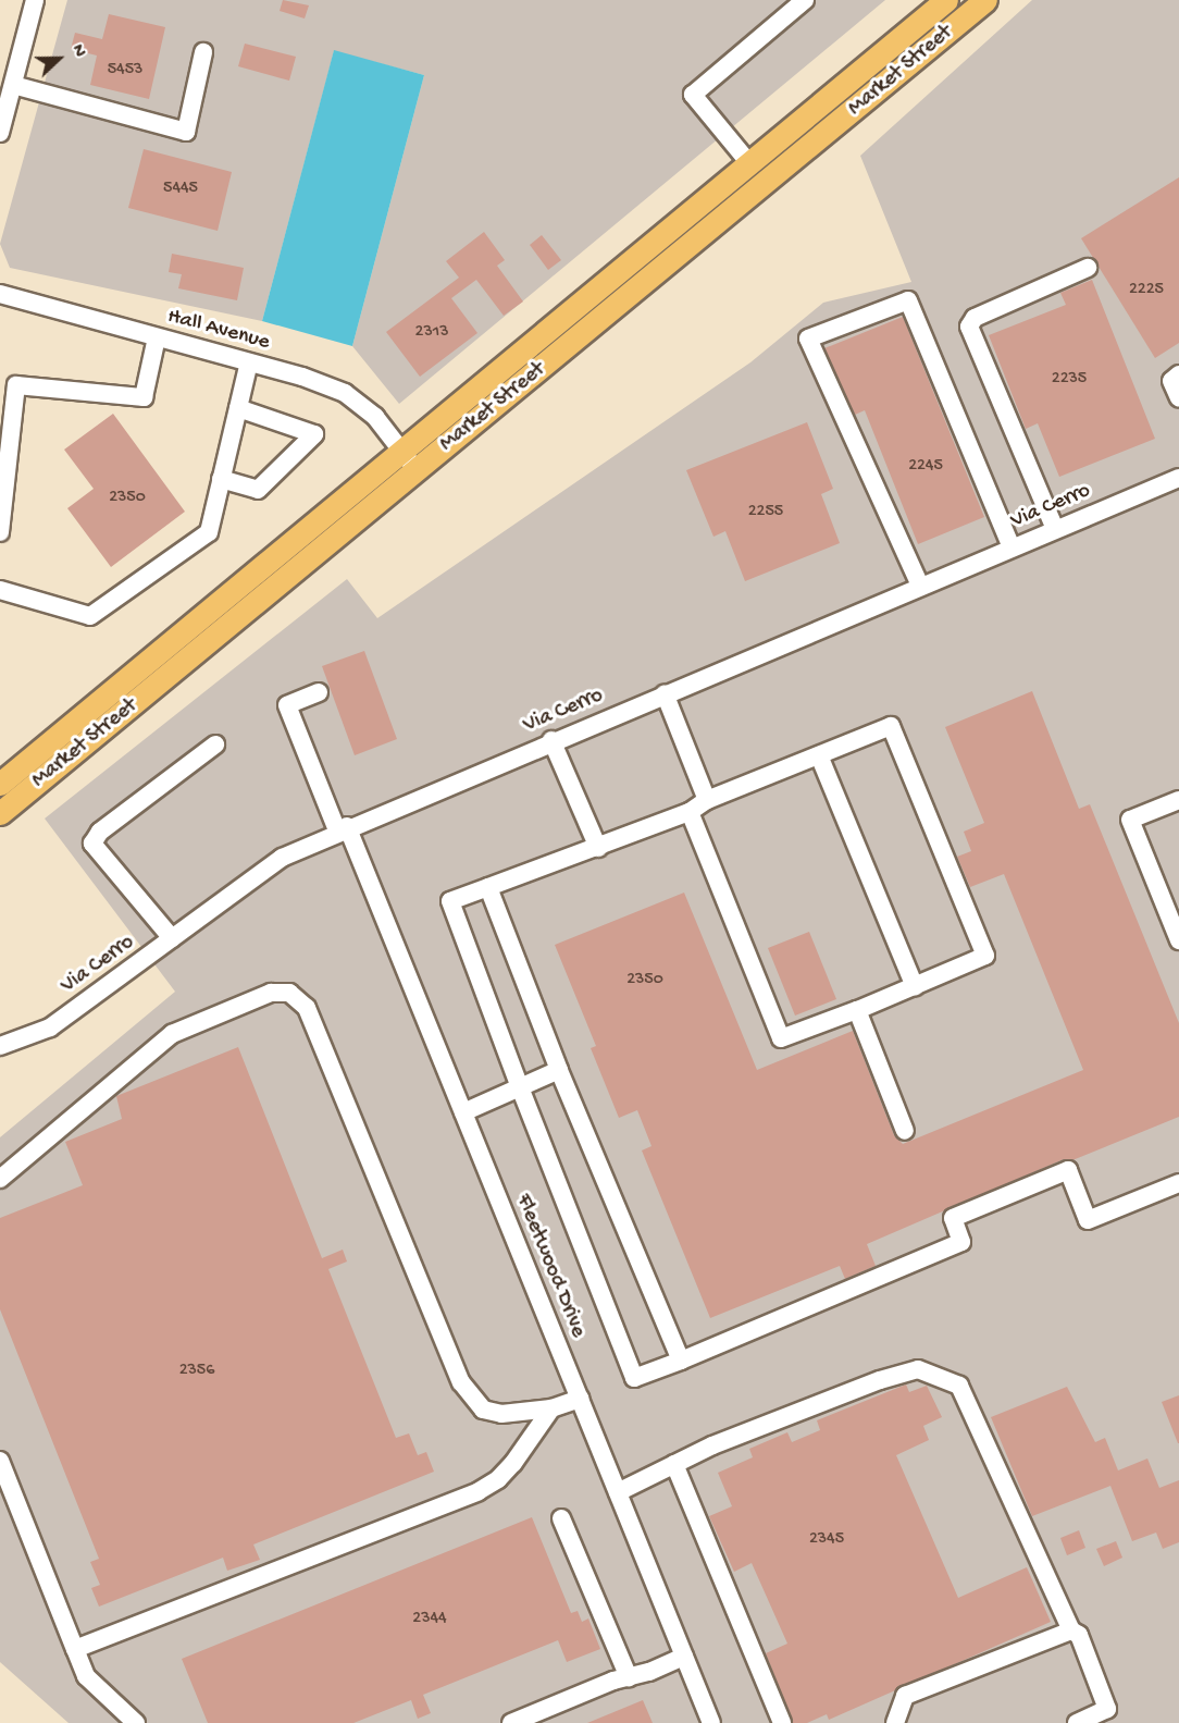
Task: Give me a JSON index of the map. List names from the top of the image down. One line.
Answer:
{"streets":{"main road":["Market Street"],"street":["Hall Avenue","Via Cerro","Fleetwood Drive"]},"crossings":[["Market Street","Hall Avenue"],["Via Cerro","Fleetwood Drive"]],"house_numbers":["5453","5445","2225","2313","2235","2245","2350","2255","2350","2356","2345","2344"],"north":"right"}
